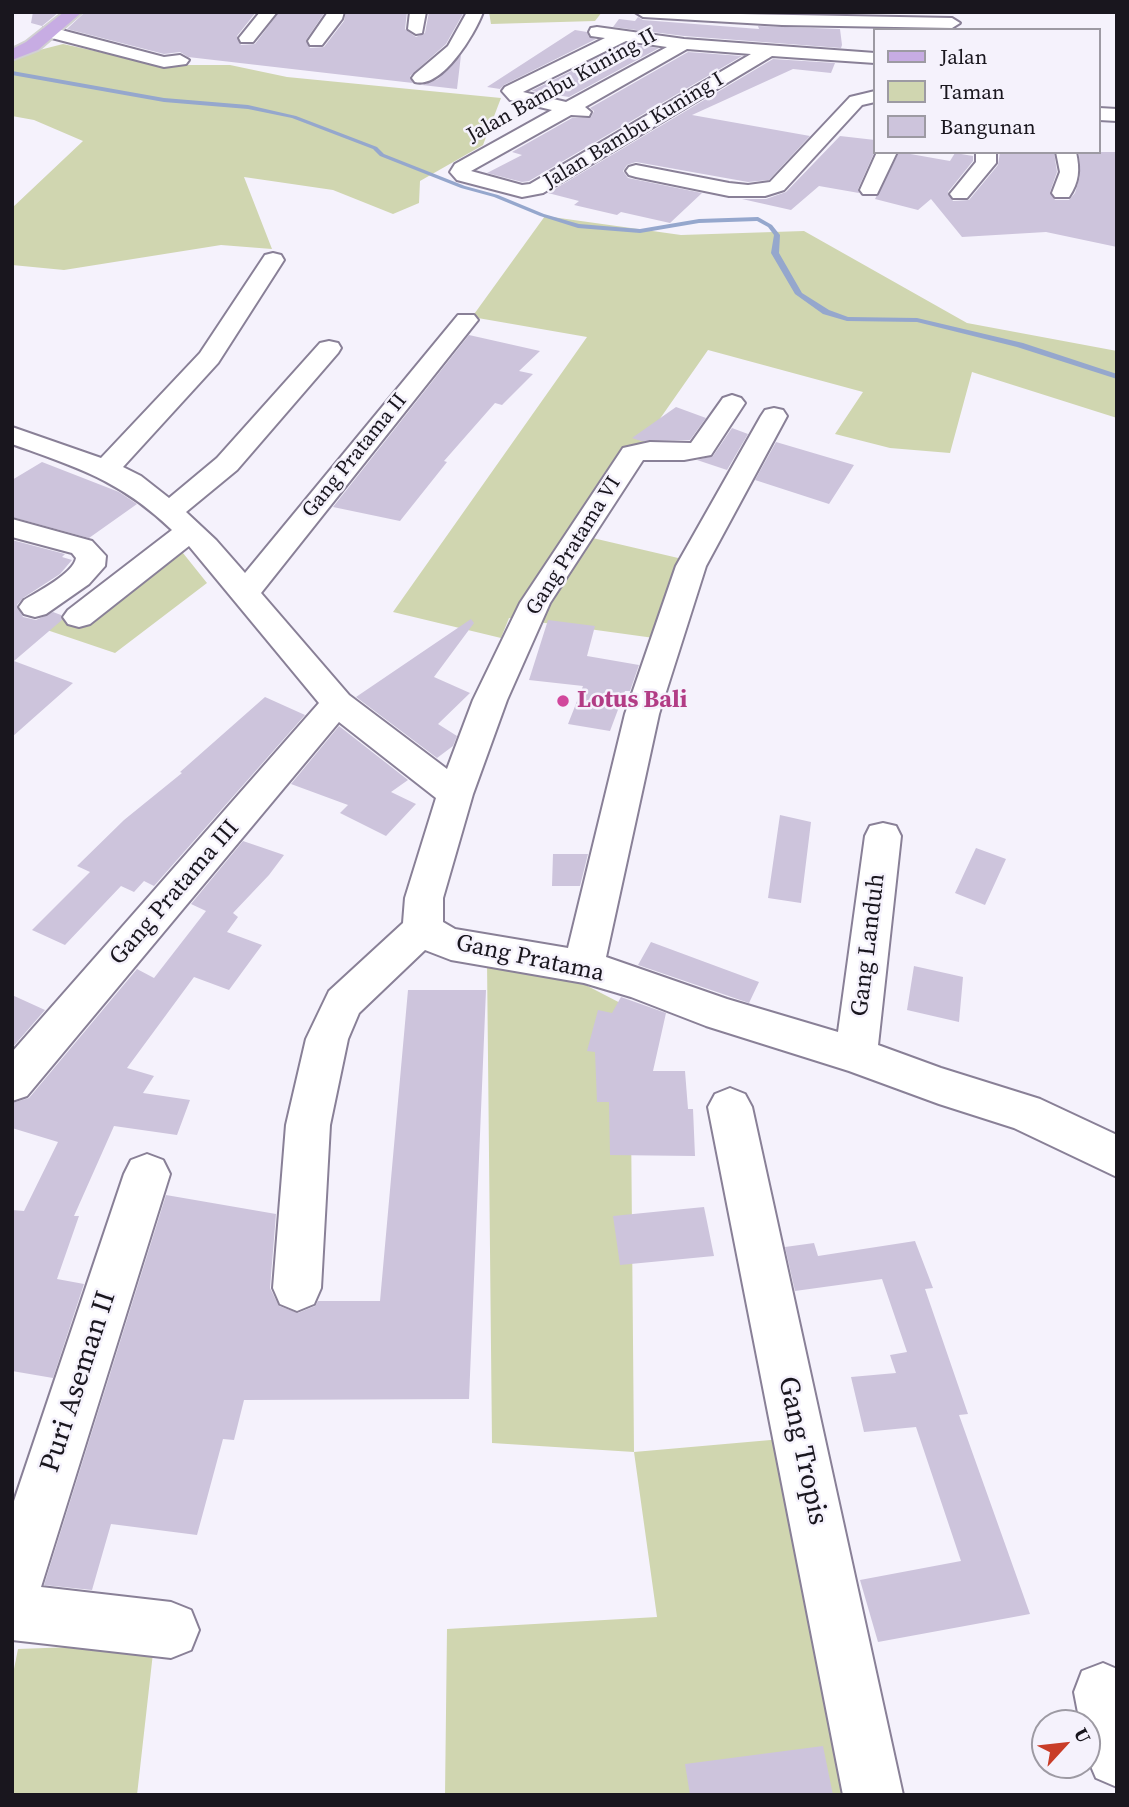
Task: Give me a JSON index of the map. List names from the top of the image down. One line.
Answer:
{"streets":{"street":["Jalan Bambu Kuning II","Jalan Bambu Kuning I","Gang Pratama II","Gang Pratama VI","Gang Pratama III","Gang Landuh","Gang Pratama","Puri Aseman II","Gang Tropis"]},"crossings":[["Jalan Bambu Kuning II","Jalan Bambu Kuning I"],["Gang Pratama VI","Gang Pratama"],["Gang Landuh","Gang Pratama"]],"places":["Lotus Bali"],"legend":["Jalan","Taman","Bangunan"],"north":"top right"}
